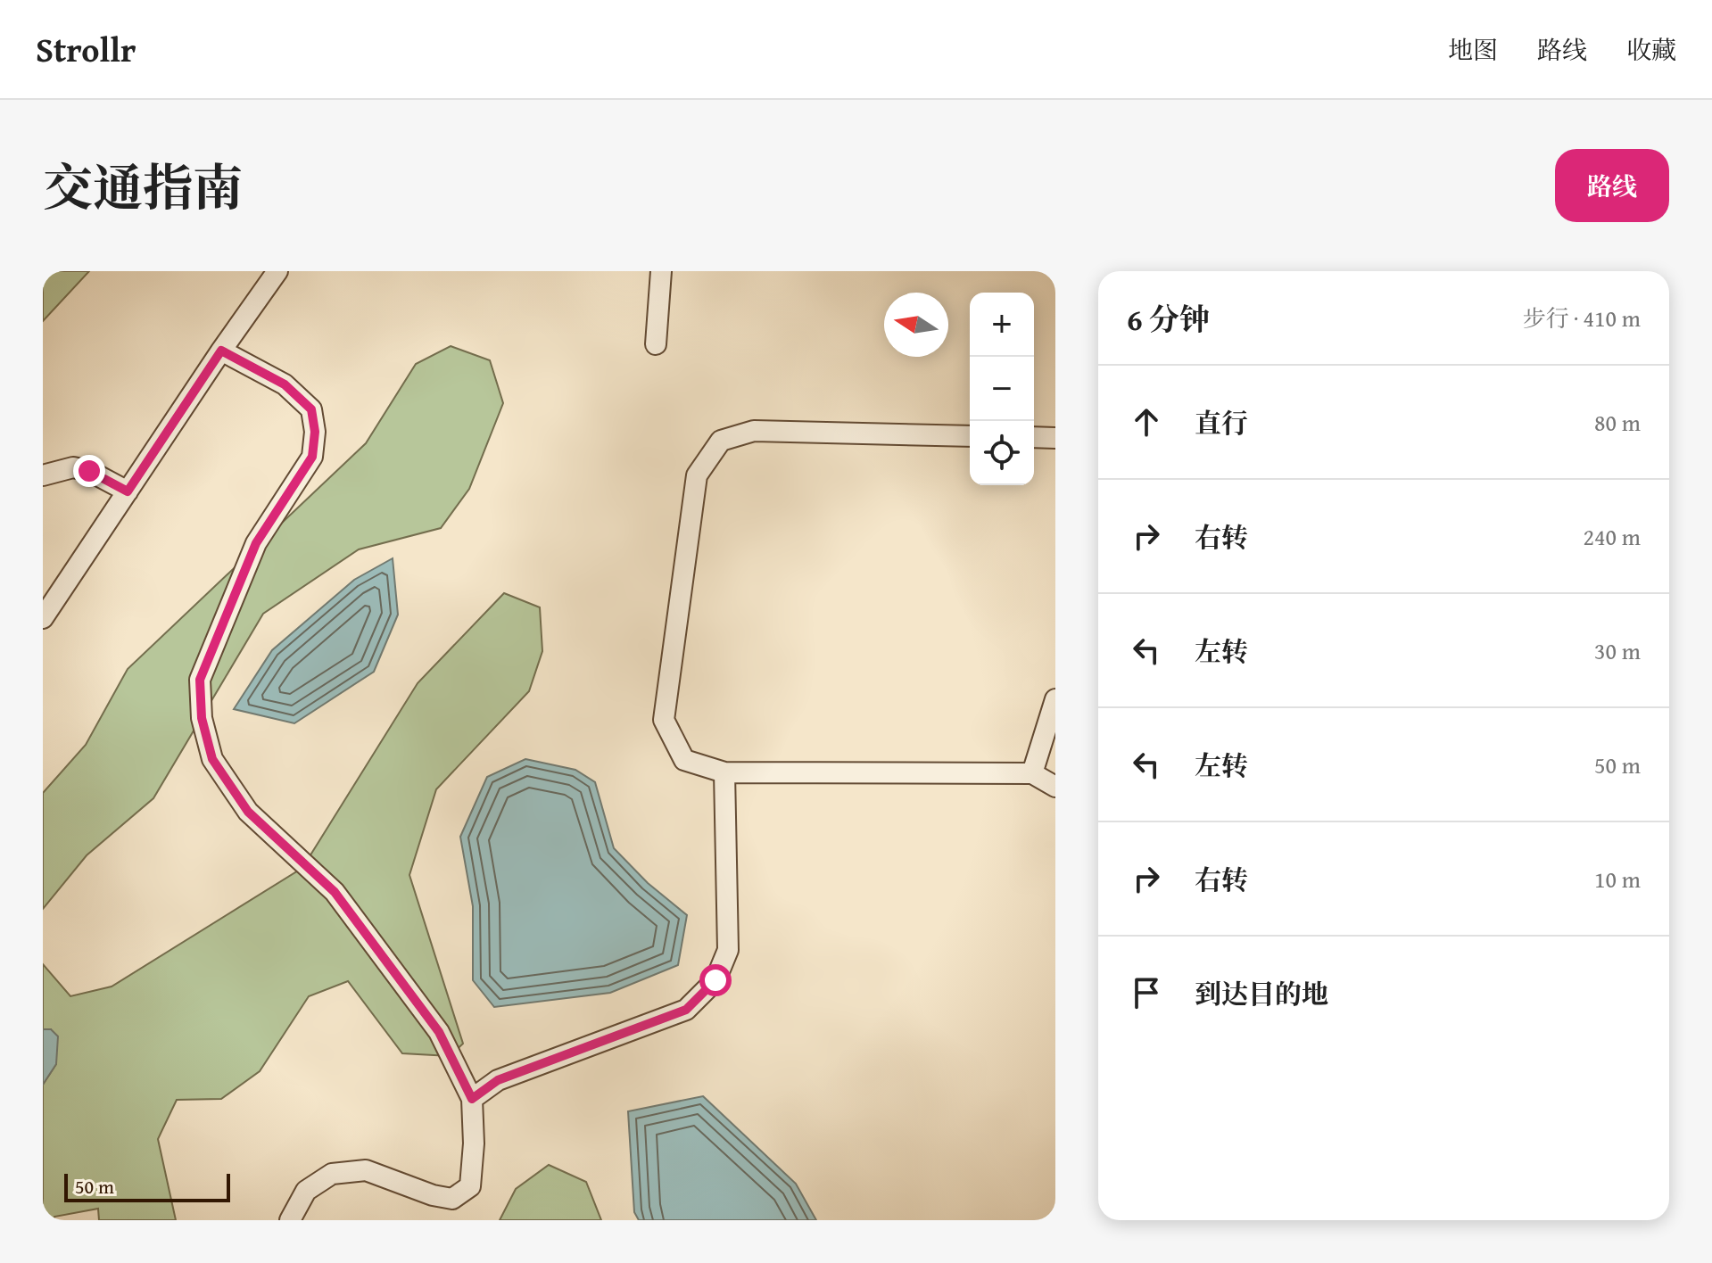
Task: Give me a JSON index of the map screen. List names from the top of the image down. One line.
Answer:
{"scale_bar":"50 m","north":"left","page":{"header":"Strollr","nav":["地图","路线","收藏"],"title":"交通指南","buttons":"路线","heading":["6 分钟","步行 · 410 m"],"map_buttons":["+","−"],"list":[["直行","80 m"],["右转","240 m"],["左转","30 m"],["左转","50 m"],["右转","10 m"],"到达目的地"],"scale":"50 m"}}
